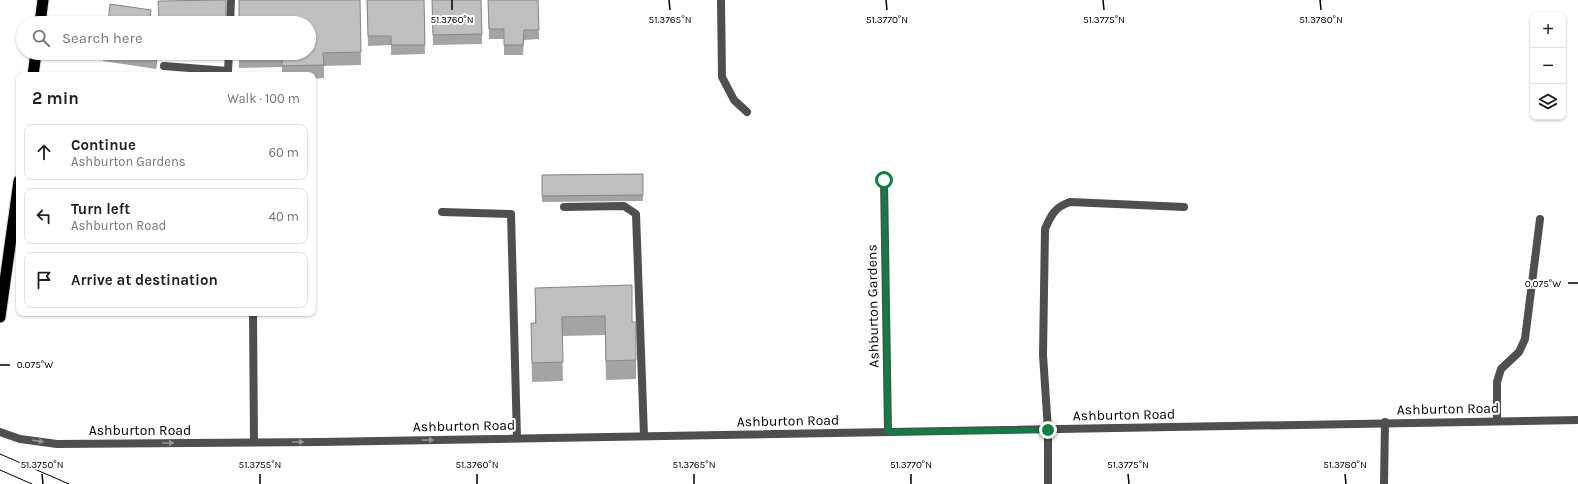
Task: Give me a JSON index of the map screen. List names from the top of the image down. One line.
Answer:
{"streets":{"street":["Ashburton Gardens","Ashburton Road"]},"crossings":[["Ashburton Gardens","Ashburton Road"]],"page":{"map_buttons":["+","−"],"search":"Search here","heading":["2 min","Walk · 100 m"],"list":[["Continue","Ashburton Gardens","60 m"],["Turn left","Ashburton Road","40 m"],"Arrive at destination"]},"coordinates":["51.3760°N","51.3765°N","51.3770°N","51.3775°N","51.3780°N","0.075°W","51.3750°N","51.3755°N"]}
